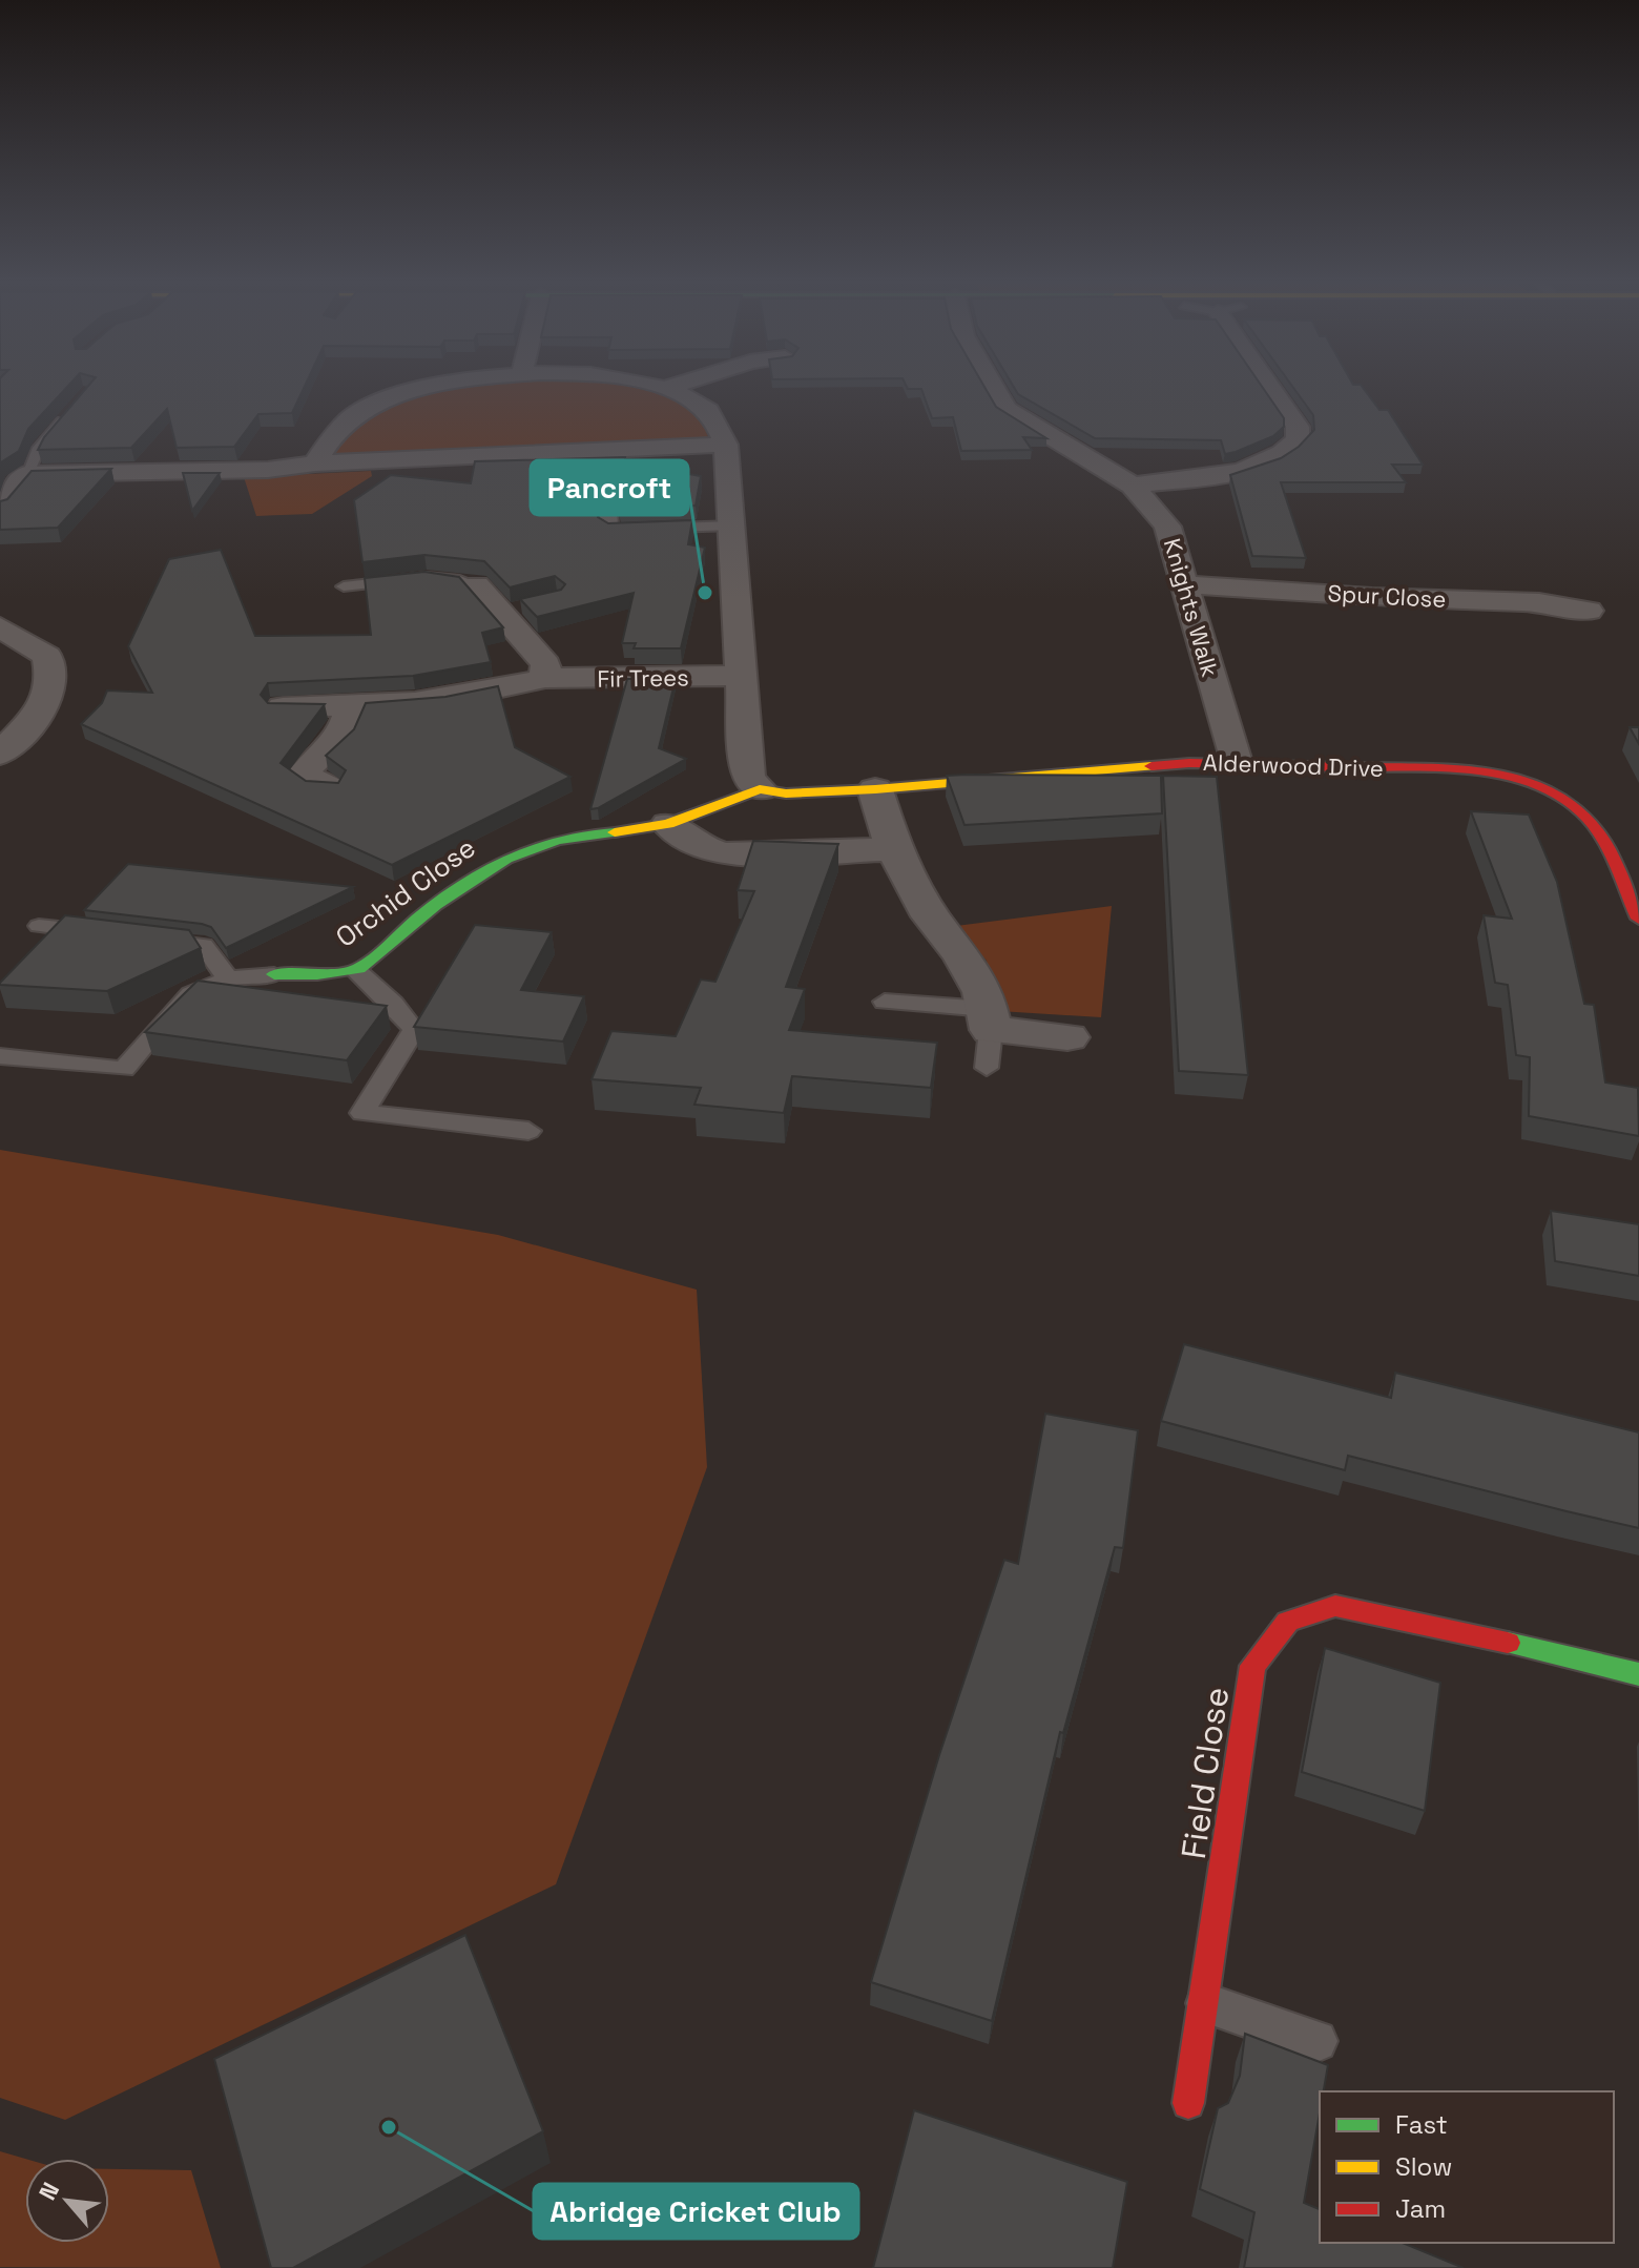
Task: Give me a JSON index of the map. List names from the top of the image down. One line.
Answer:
{"streets":{"street":["Spur Close","Knights Walk","Fir Trees","Alderwood Drive","Orchid Close","Field Close"]},"crossings":[["Spur Close","Knights Walk"],["Knights Walk","Alderwood Drive"],["Alderwood Drive","Orchid Close"]],"places":["Pancroft","Abridge Cricket Club"],"legend":["Fast","Slow","Jam"],"north":"top left"}
